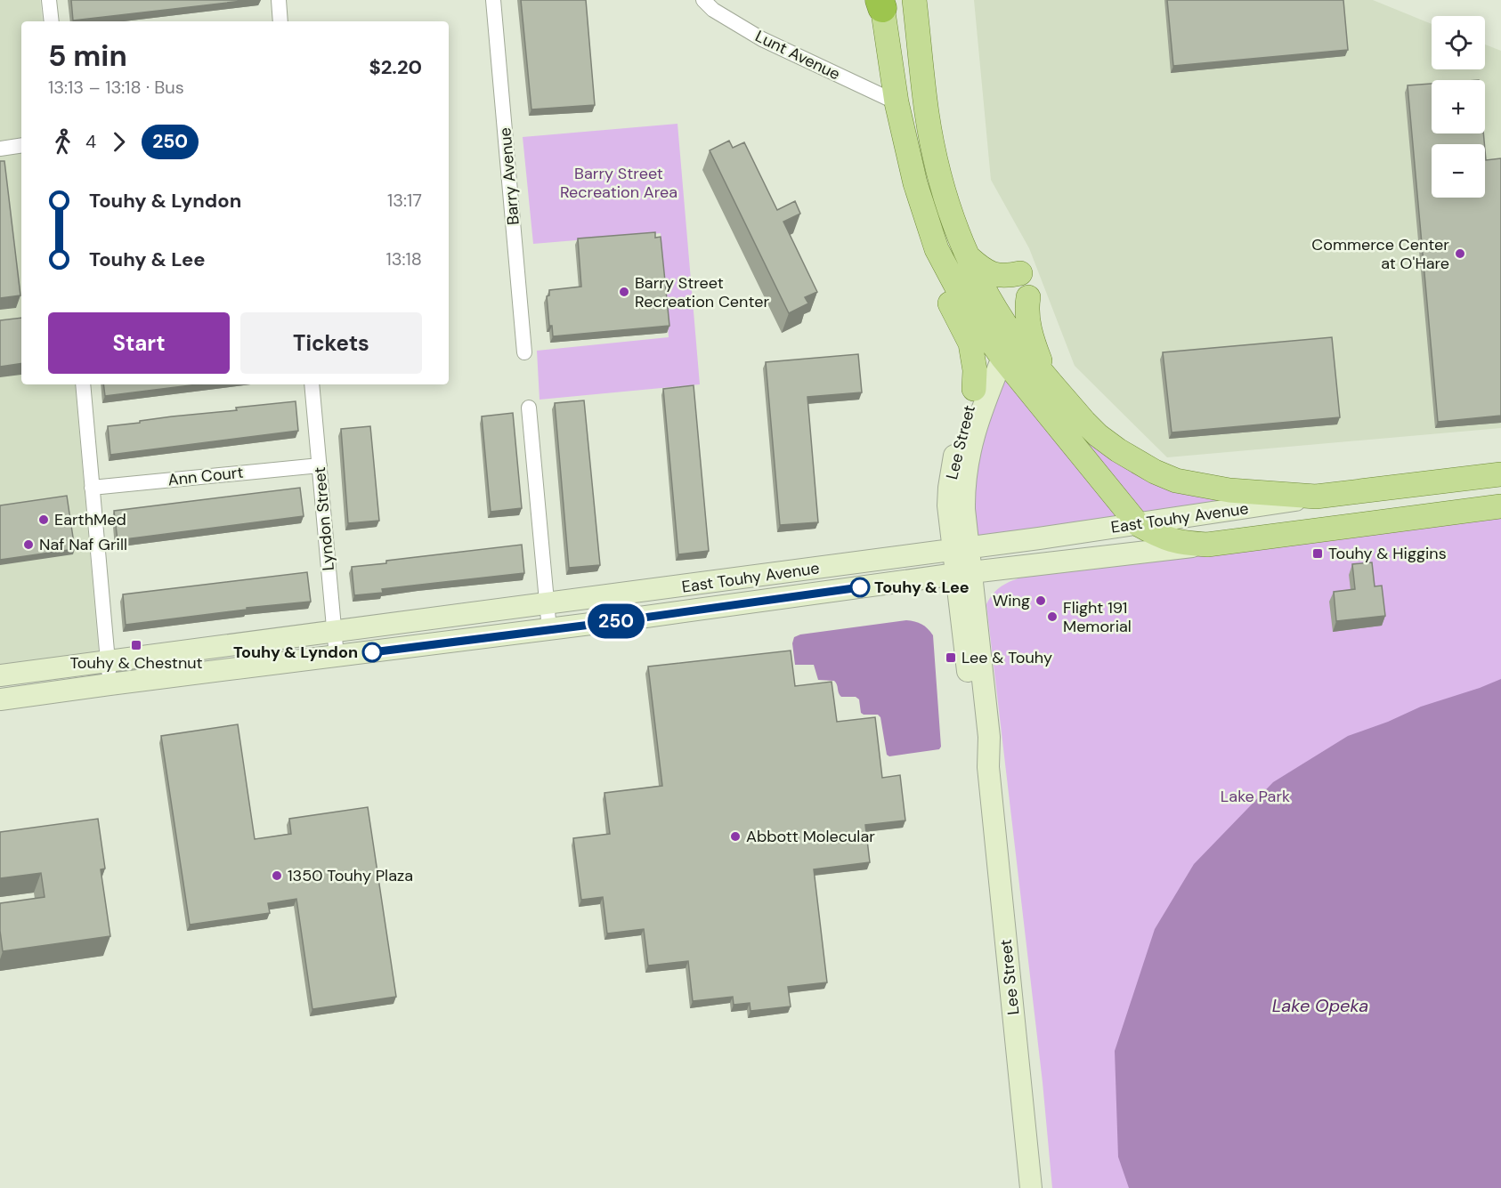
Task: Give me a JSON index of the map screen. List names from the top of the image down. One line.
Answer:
{"streets":{"main road":["Lee Street","East Touhy Avenue"],"street":["Lunt Avenue","Barry Avenue","Ann Court","Lyndon Street"]},"crossings":[["Lee Street","East Touhy Avenue"],["Ann Court","Lyndon Street"],["East Touhy Avenue","Lyndon Street"]],"water":["Lake Opeka"],"parks":["Barry Street Recreation Area","Lake Park"],"places":{"other":["Commerce Center at O'Hare","Barry Street Recreation Center","EarthMed","Naf Naf Grill","Touhy & Lee","Wing","Flight 191 Memorial","Touhy & Lyndon","Abbott Molecular","1350 Touhy Plaza"],"transit":["Touhy & Higgins","Touhy & Chestnut","Lee & Touhy"]},"lines":["bus line 250"],"page":{"on_map":"250","map_buttons":["+","−"],"heading":["5 min","13:13 – 13:18 · Bus","$2.20"],"legs":["4","250"],"list":[{"name":"Touhy & Lyndon","value":"13:17"},{"name":"Touhy & Lee","value":"13:18"}],"buttons":["Start","Tickets"]}}
